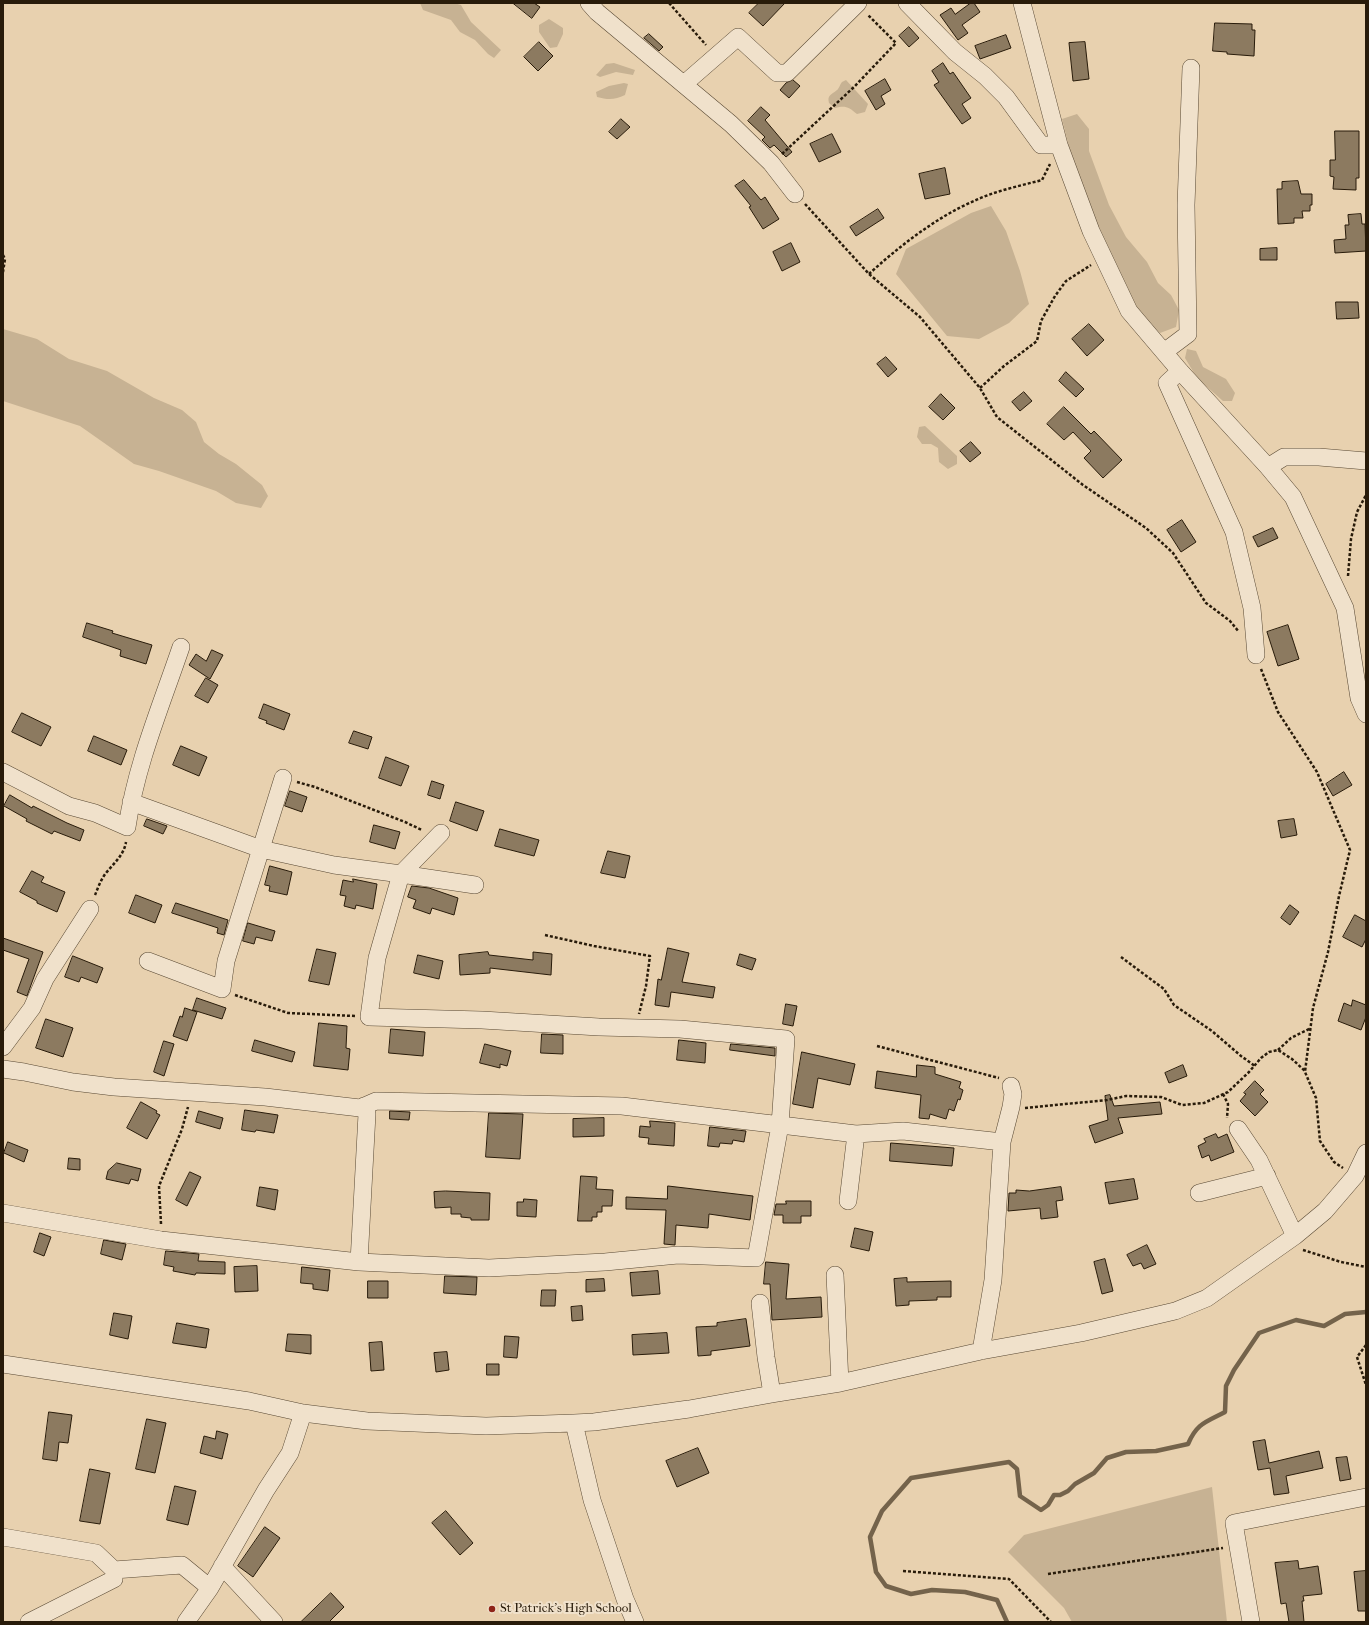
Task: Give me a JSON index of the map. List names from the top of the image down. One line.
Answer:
{"places":["St Patrick's High School"]}
